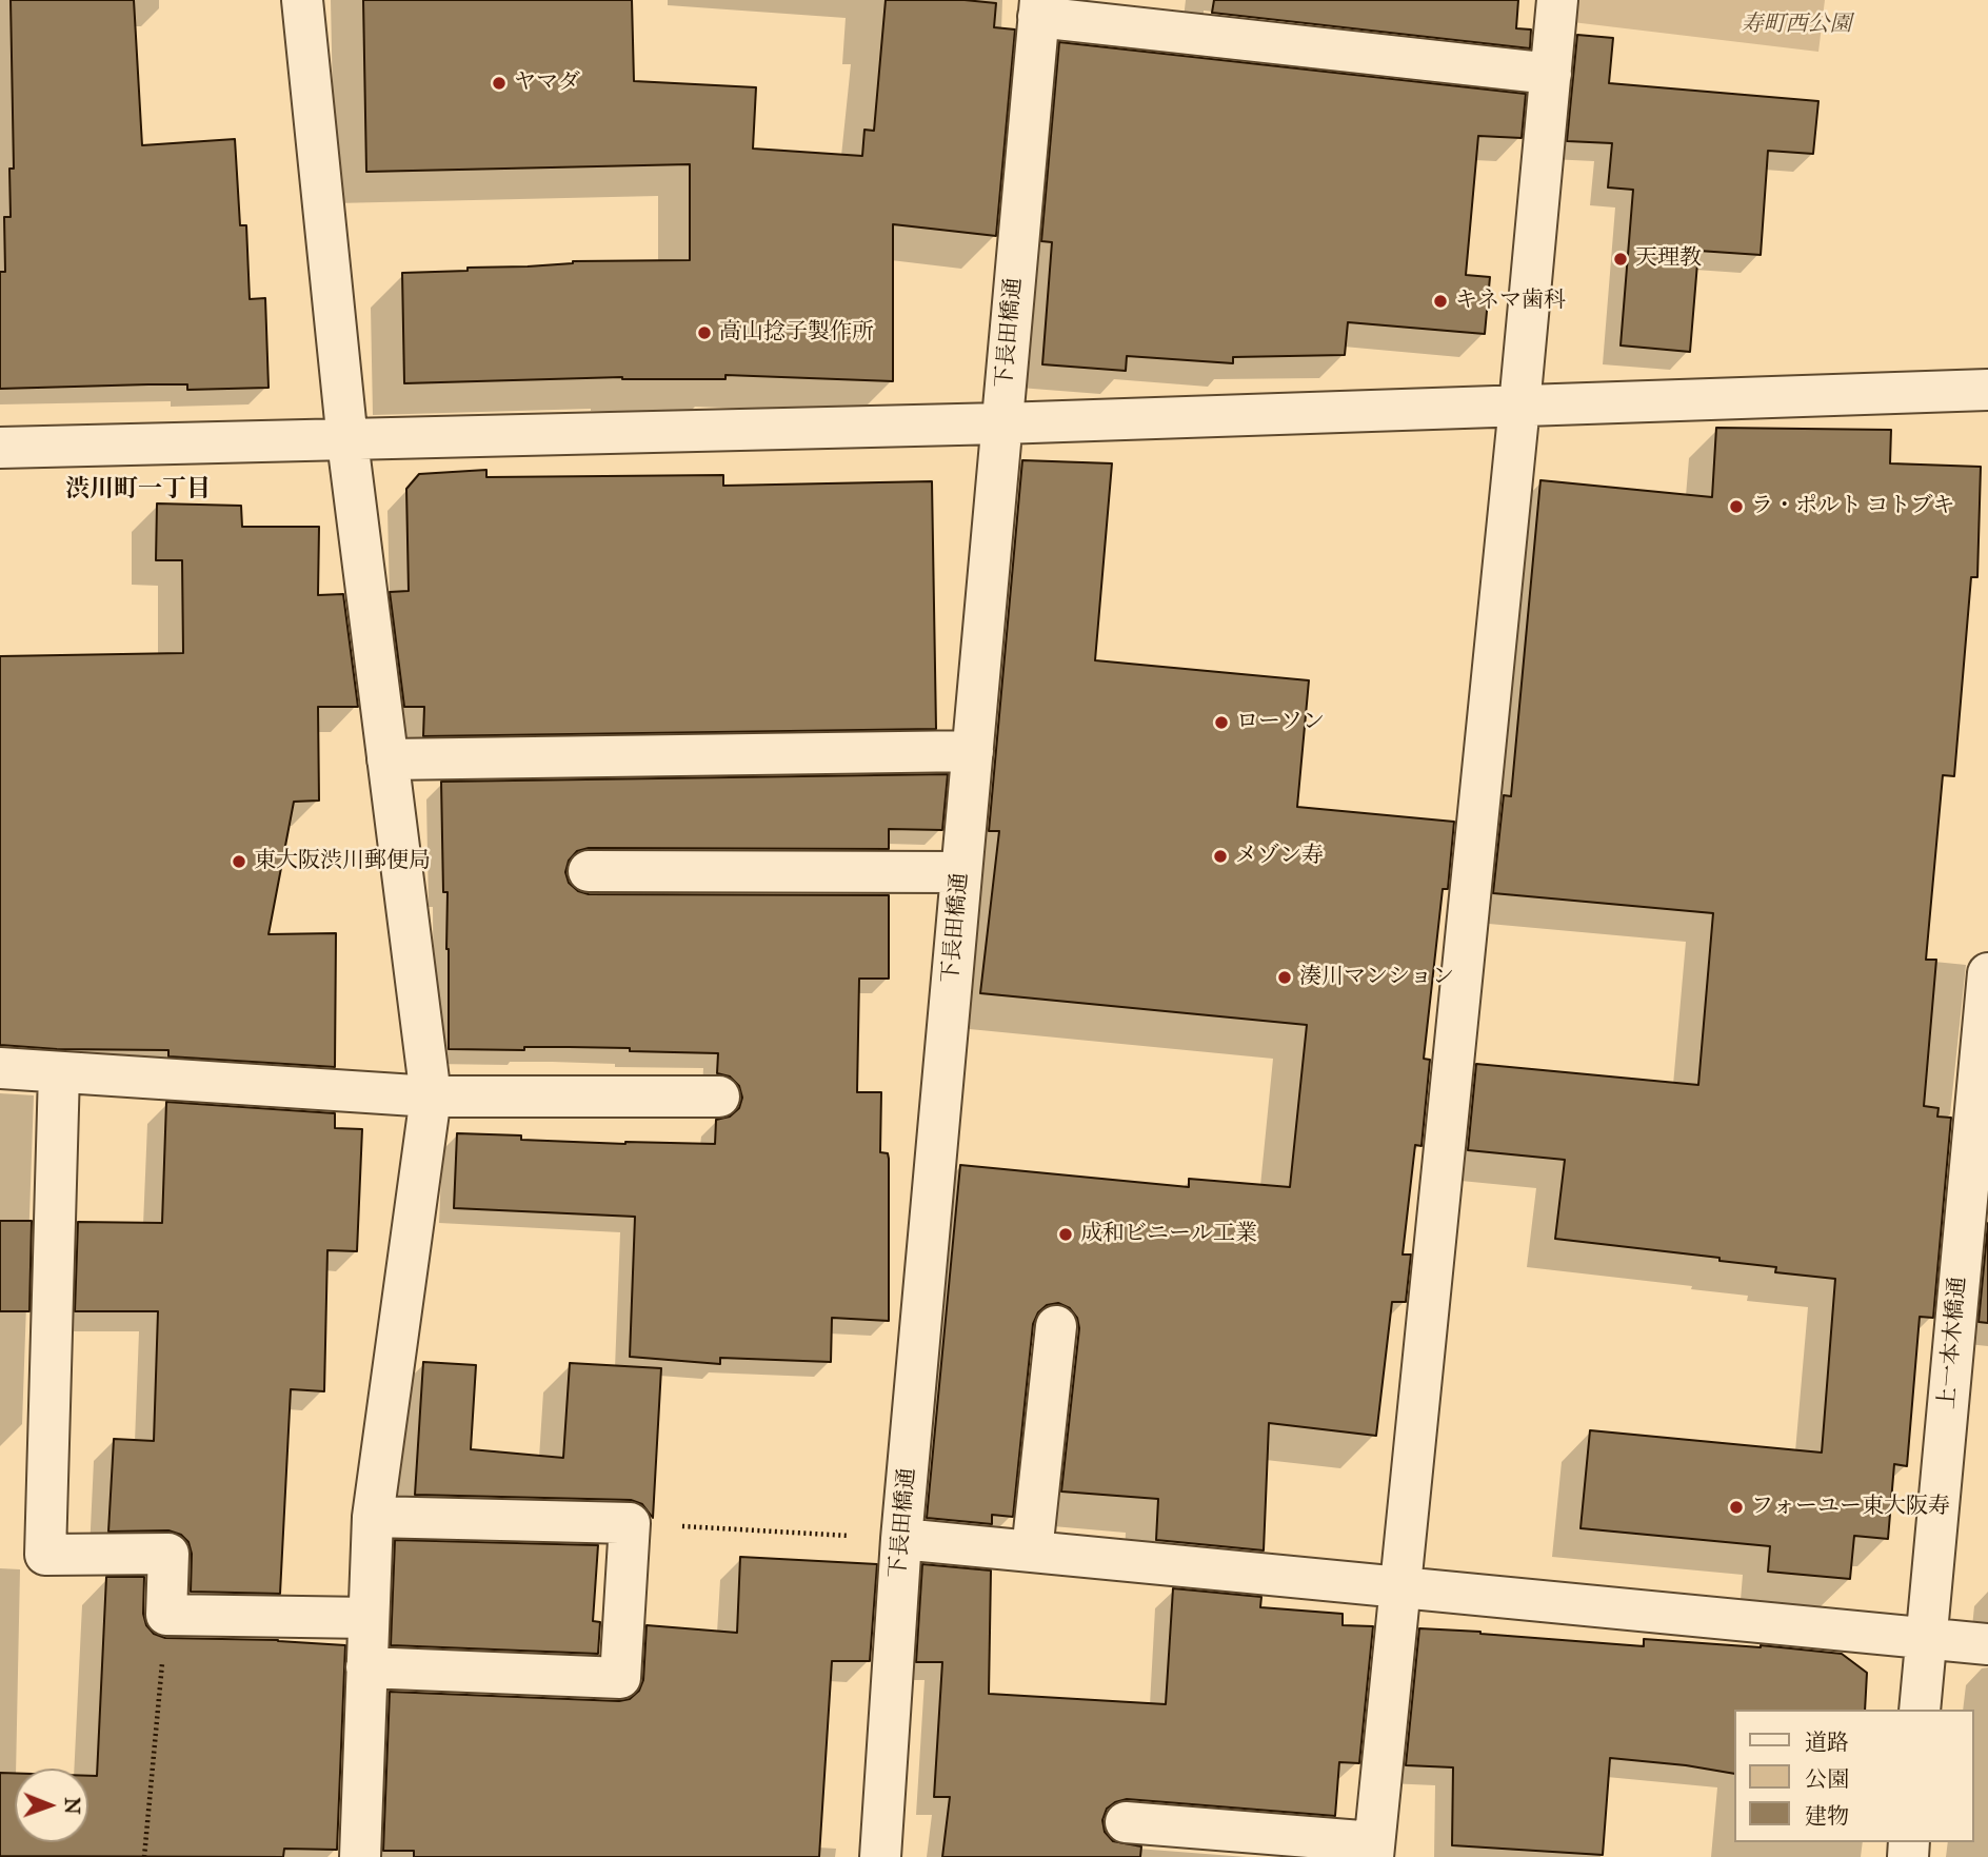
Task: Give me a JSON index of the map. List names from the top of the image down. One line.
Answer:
{"streets":{"street":["下長田橋通","上一本木橋通"]},"districts":["渋川町一丁目"],"parks":["寿町西公園"],"places":["ヤマダ","天理教","キネマ歯科","高山捻子製作所","ラ・ポルト コトブキ","ローソン","メゾン寿","東大阪渋川郵便局","湊川マンション","成和ビニール工業","フォーユー東大阪寿"],"legend":["道路","公園","建物"],"north":"right"}
